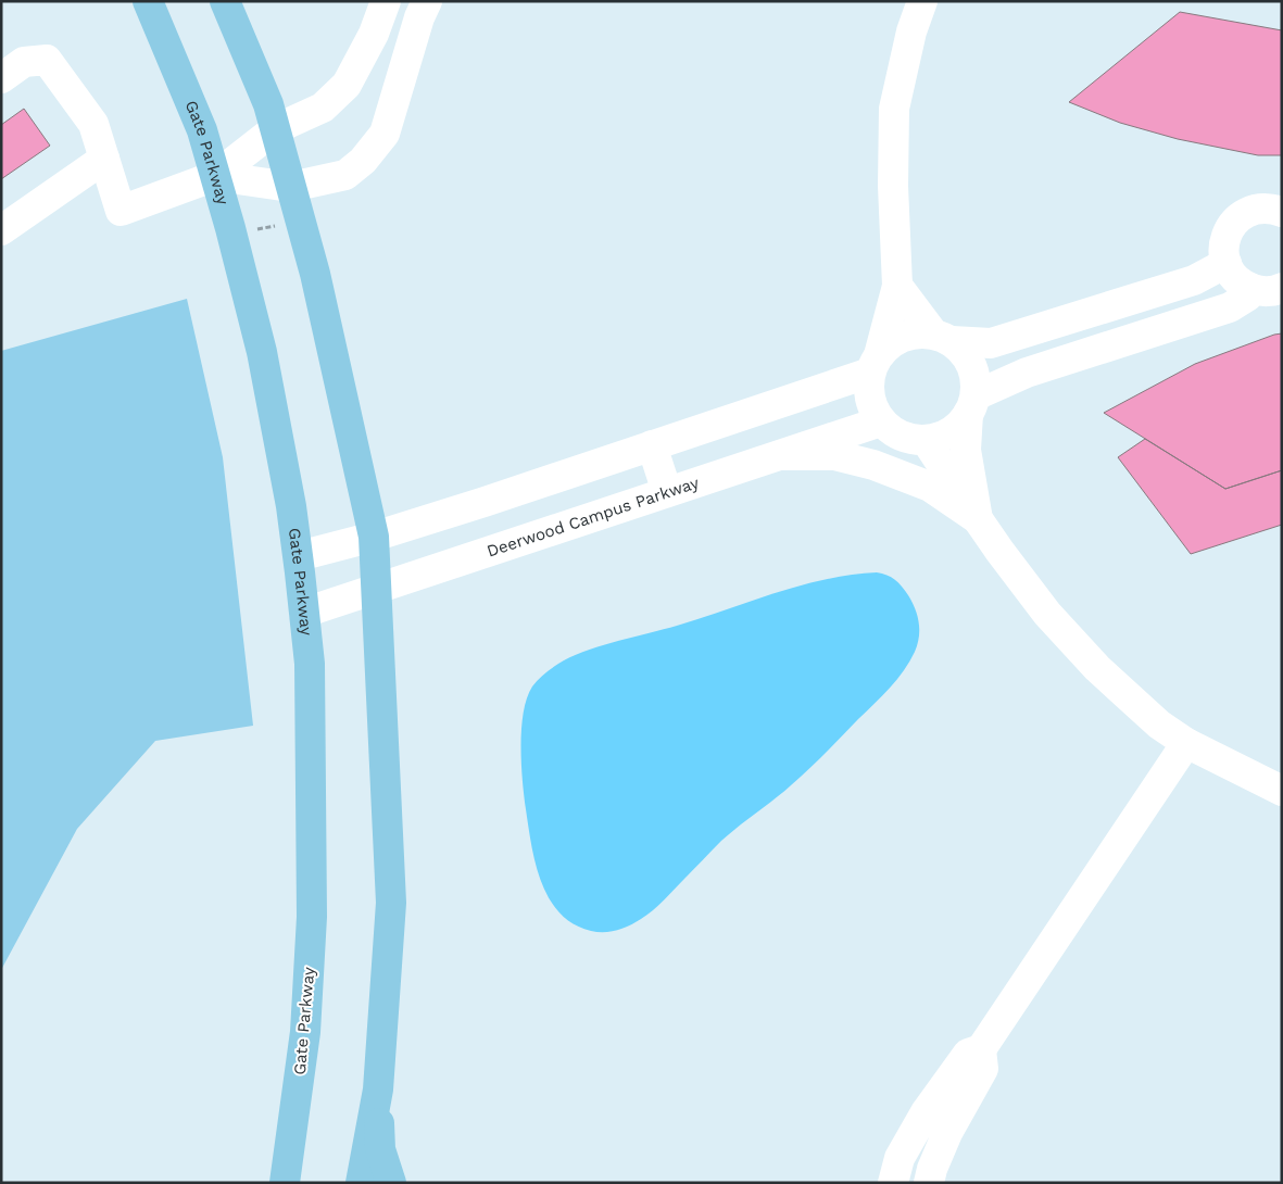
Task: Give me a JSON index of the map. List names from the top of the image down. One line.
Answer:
{"streets":{"main road":["Gate Parkway"],"street":["Deerwood Campus Parkway"]},"crossings":[["Gate Parkway","Deerwood Campus Parkway"]]}
